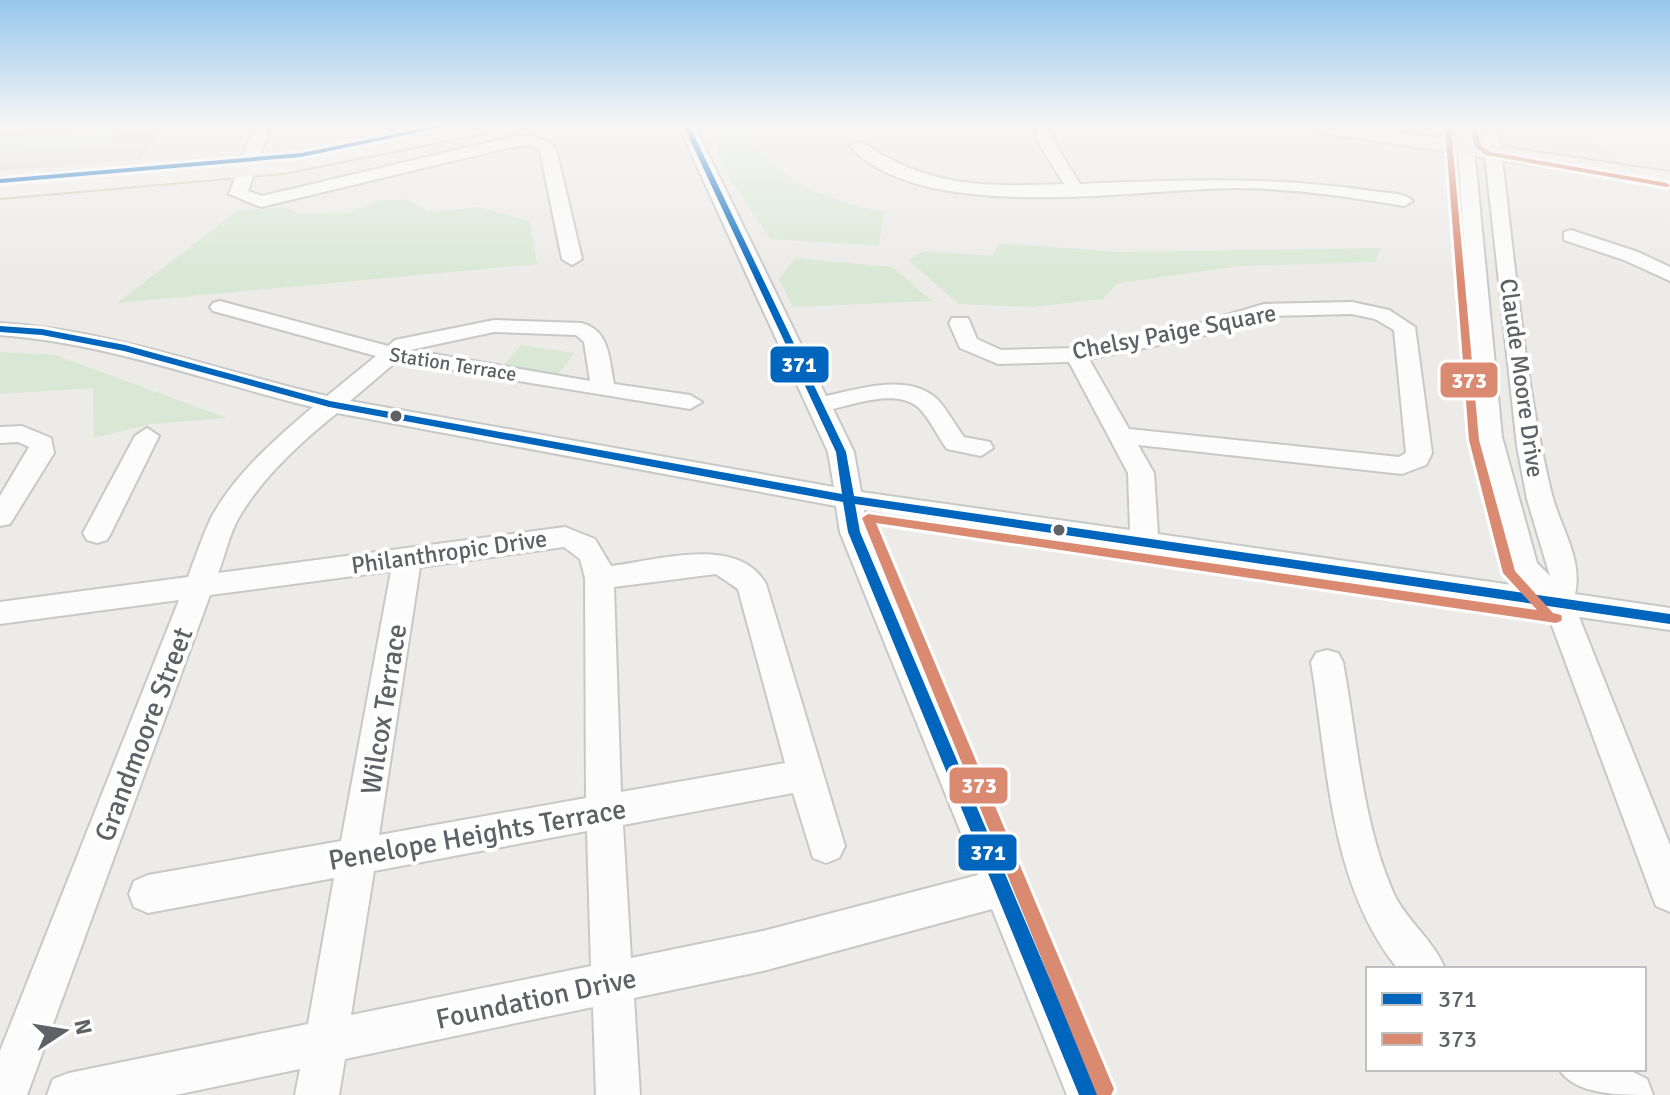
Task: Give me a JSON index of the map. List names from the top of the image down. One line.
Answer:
{"streets":{"street":["Chelsy Paige Square","Station Terrace","Claude Moore Drive","Philanthropic Drive","Wilcox Terrace","Grandmoore Street","Penelope Heights Terrace","Foundation Drive"]},"crossings":[["Station Terrace","Grandmoore Street"],["Philanthropic Drive","Wilcox Terrace"],["Philanthropic Drive","Grandmoore Street"],["Philanthropic Drive","Penelope Heights Terrace"],["Philanthropic Drive","Foundation Drive"],["Wilcox Terrace","Penelope Heights Terrace"],["Wilcox Terrace","Foundation Drive"]],"lines":["transit line 371","transit line 373"],"legend":["371","373"],"north":"right"}
